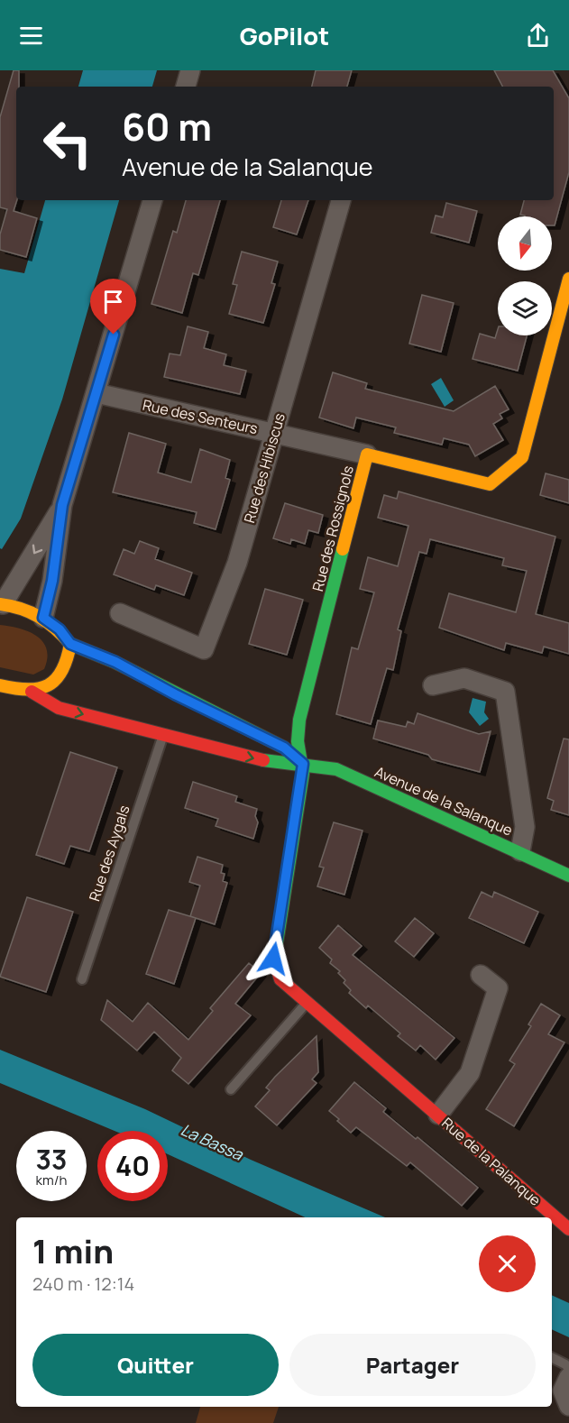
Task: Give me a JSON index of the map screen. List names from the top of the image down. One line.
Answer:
{"streets":{"street":["Rue des Senteurs","Rue des Hibiscus","Rue des Rossignols","Avenue de la Salanque","Rue de la Palanque"],"lane":["Rue des Aygals"]},"crossings":[["Rue des Senteurs","Rue des Hibiscus"],["Rue des Senteurs","Rue des Rossignols"],["Rue des Rossignols","Avenue de la Salanque"],["Rue des Rossignols","Rue de la Palanque"],["Avenue de la Salanque","Rue des Aygals"],["Avenue de la Salanque","Rue de la Palanque"]],"water":["La Bassa"],"north":"bottom","page":{"header":"GoPilot","turn":["60 m","Avenue de la Salanque"],"speed":"33 km/h","limit":"40","heading":["1 min","240 m · 12:14"],"buttons":["Quitter","Partager"]}}
